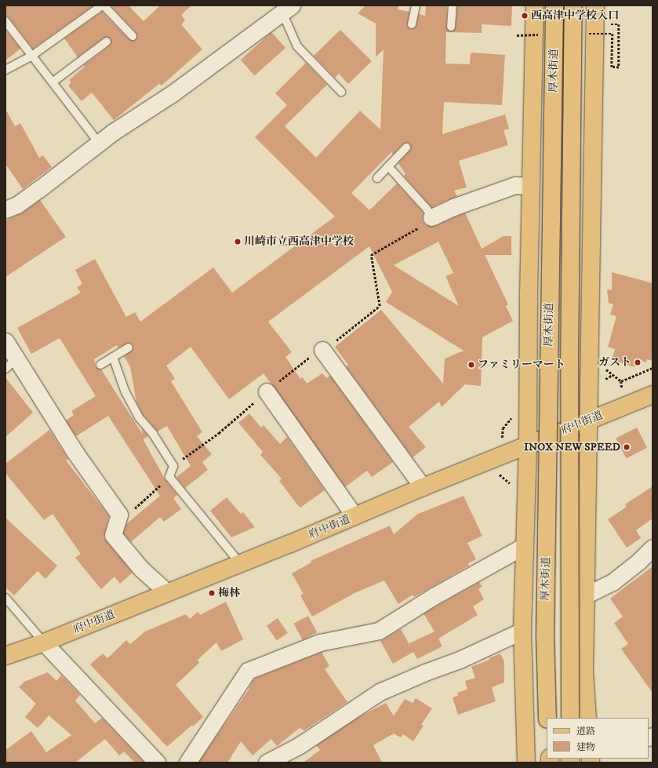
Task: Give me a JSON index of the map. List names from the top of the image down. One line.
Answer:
{"streets":{"main road":["厚木街道","府中街道"]},"places":["西高津中学校入口","川崎市立西高津中学校","ガスト","ファミリーマート","INOX NEW SPEED","梅林"],"legend":["道路","建物"]}
